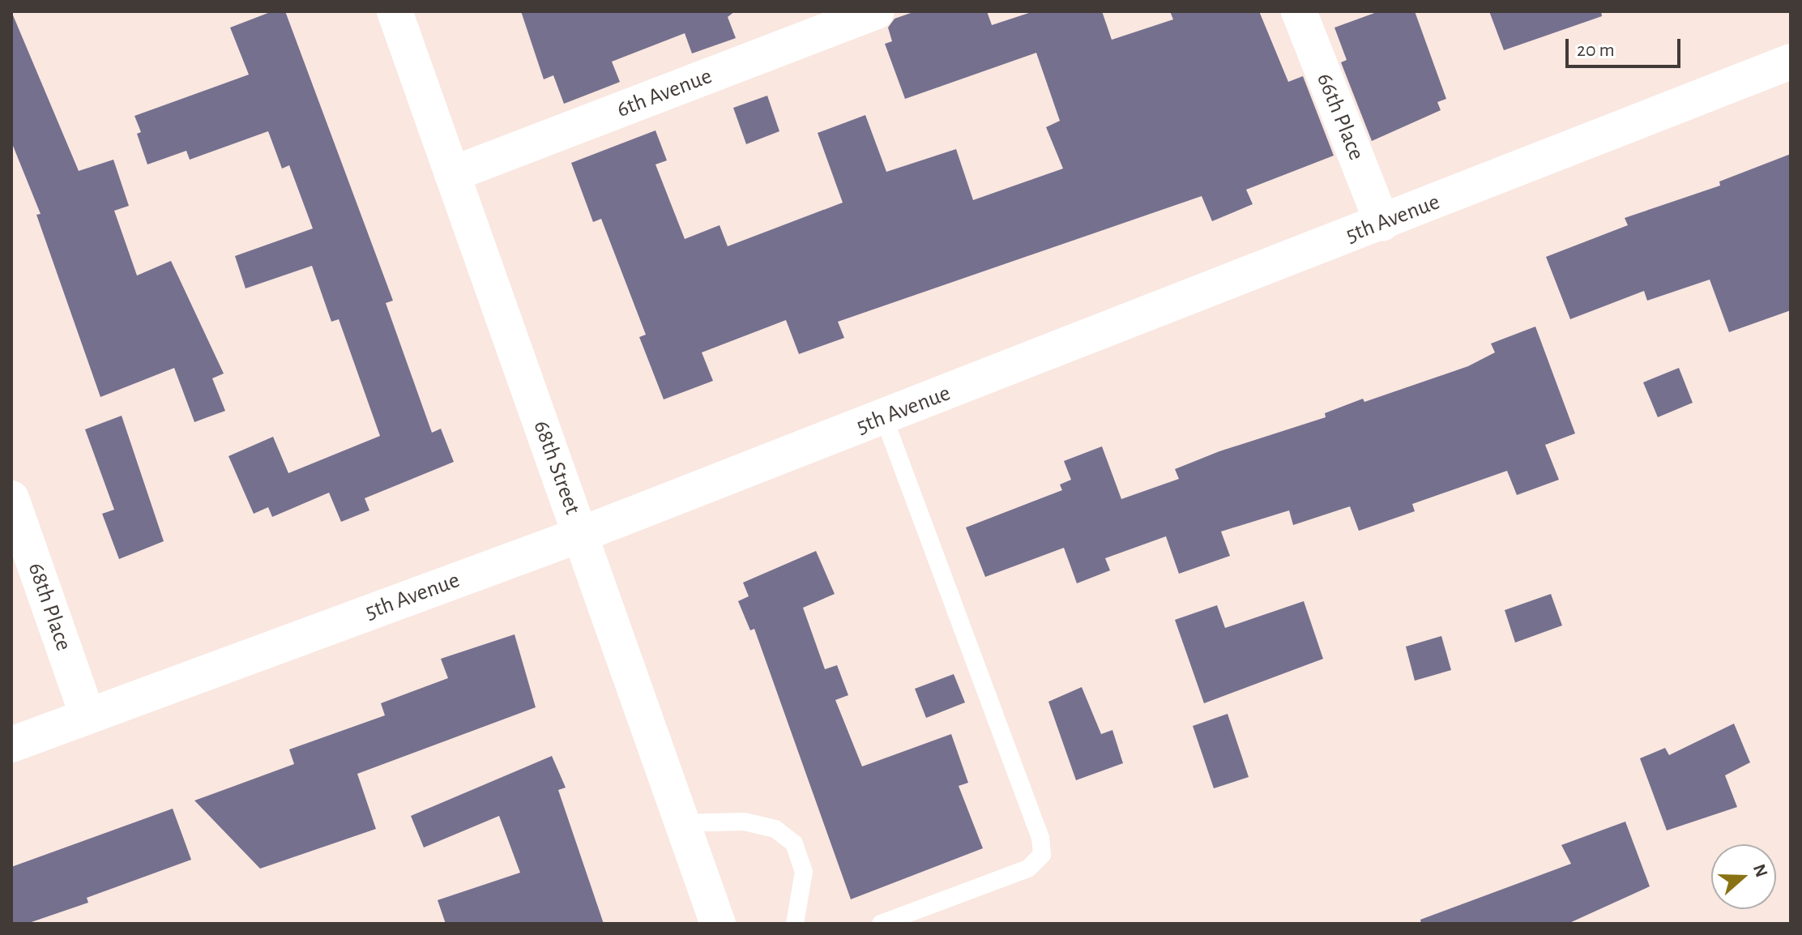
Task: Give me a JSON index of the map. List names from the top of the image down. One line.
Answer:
{"streets":{"street":["6th Avenue","66th Place","5th Avenue","68th Street","68th Place"]},"crossings":[["6th Avenue","68th Street"],["66th Place","5th Avenue"],["5th Avenue","68th Street"],["5th Avenue","68th Place"]],"scale_bar":"20 m","north":"right"}
